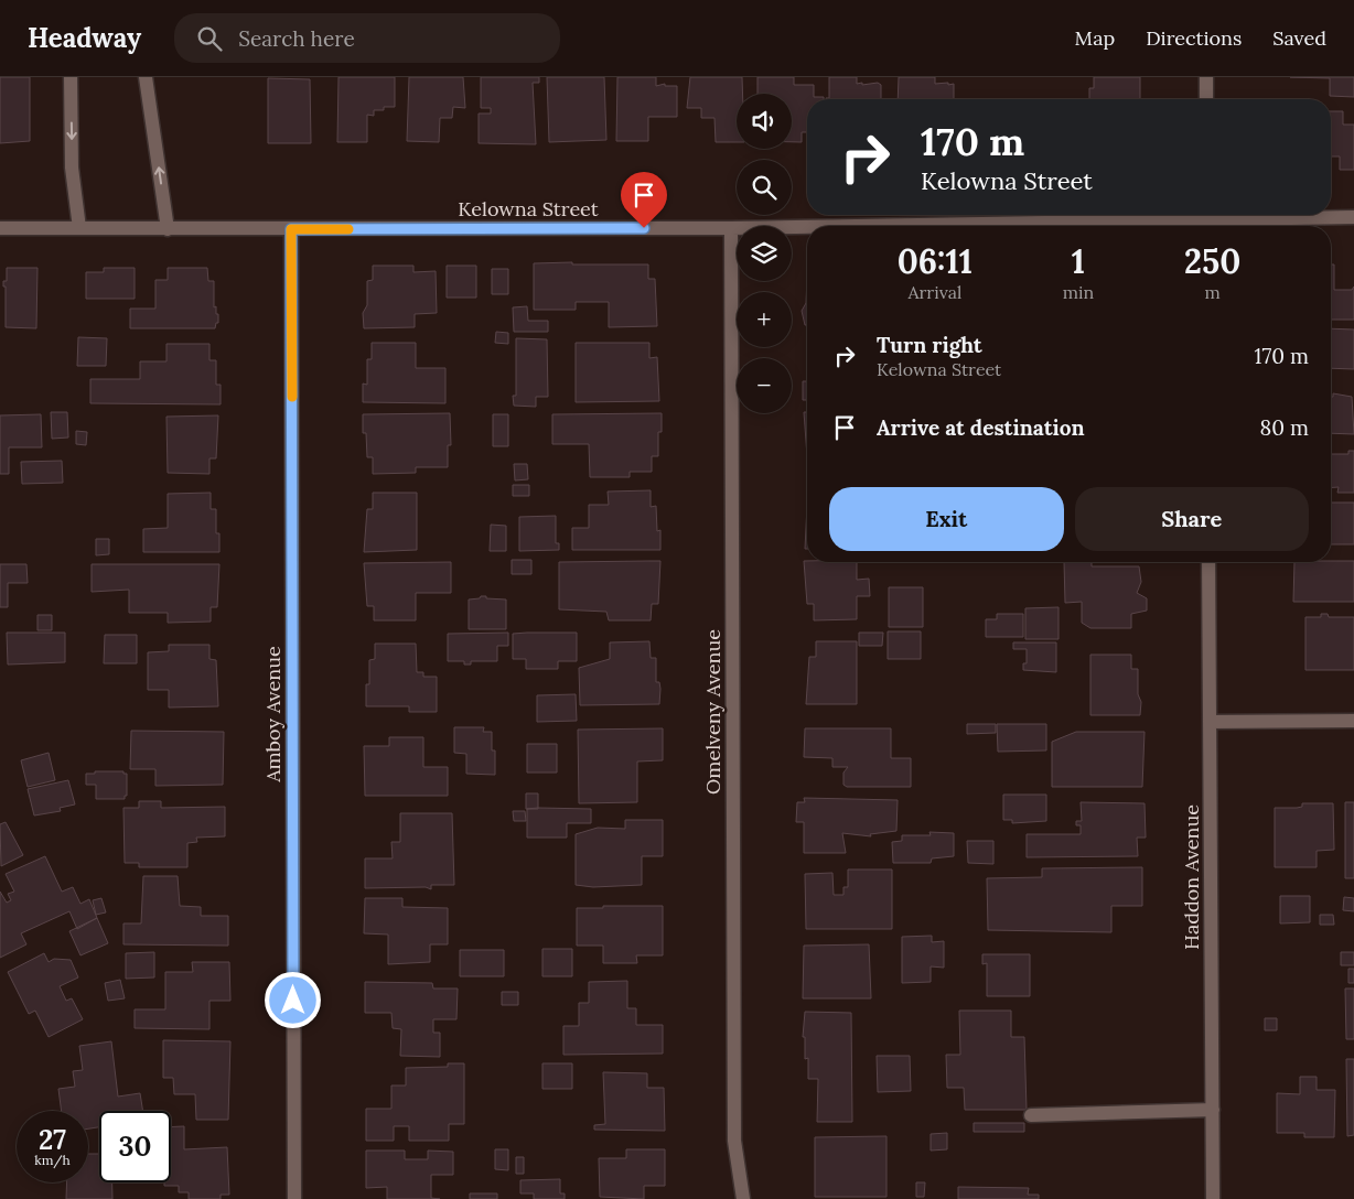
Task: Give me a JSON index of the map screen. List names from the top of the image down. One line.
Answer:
{"streets":{"street":["Kelowna Street","Omelveny Avenue","Amboy Avenue","Haddon Avenue"]},"crossings":[["Kelowna Street","Omelveny Avenue"],["Kelowna Street","Amboy Avenue"]],"page":{"header":"Headway","search":"Search here","nav":["Map","Directions","Saved"],"map_buttons":["+","−"],"turn":["170 m","Kelowna Street"],"eta":["06:11","Arrival","1","min","250","m"],"list":[{"name":"Turn right","note":"Kelowna Street","value":"170 m"},{"name":"Arrive at destination","value":"80 m"}],"buttons":["Exit","Share"],"speed":"27 km/h","limit":"30"}}
